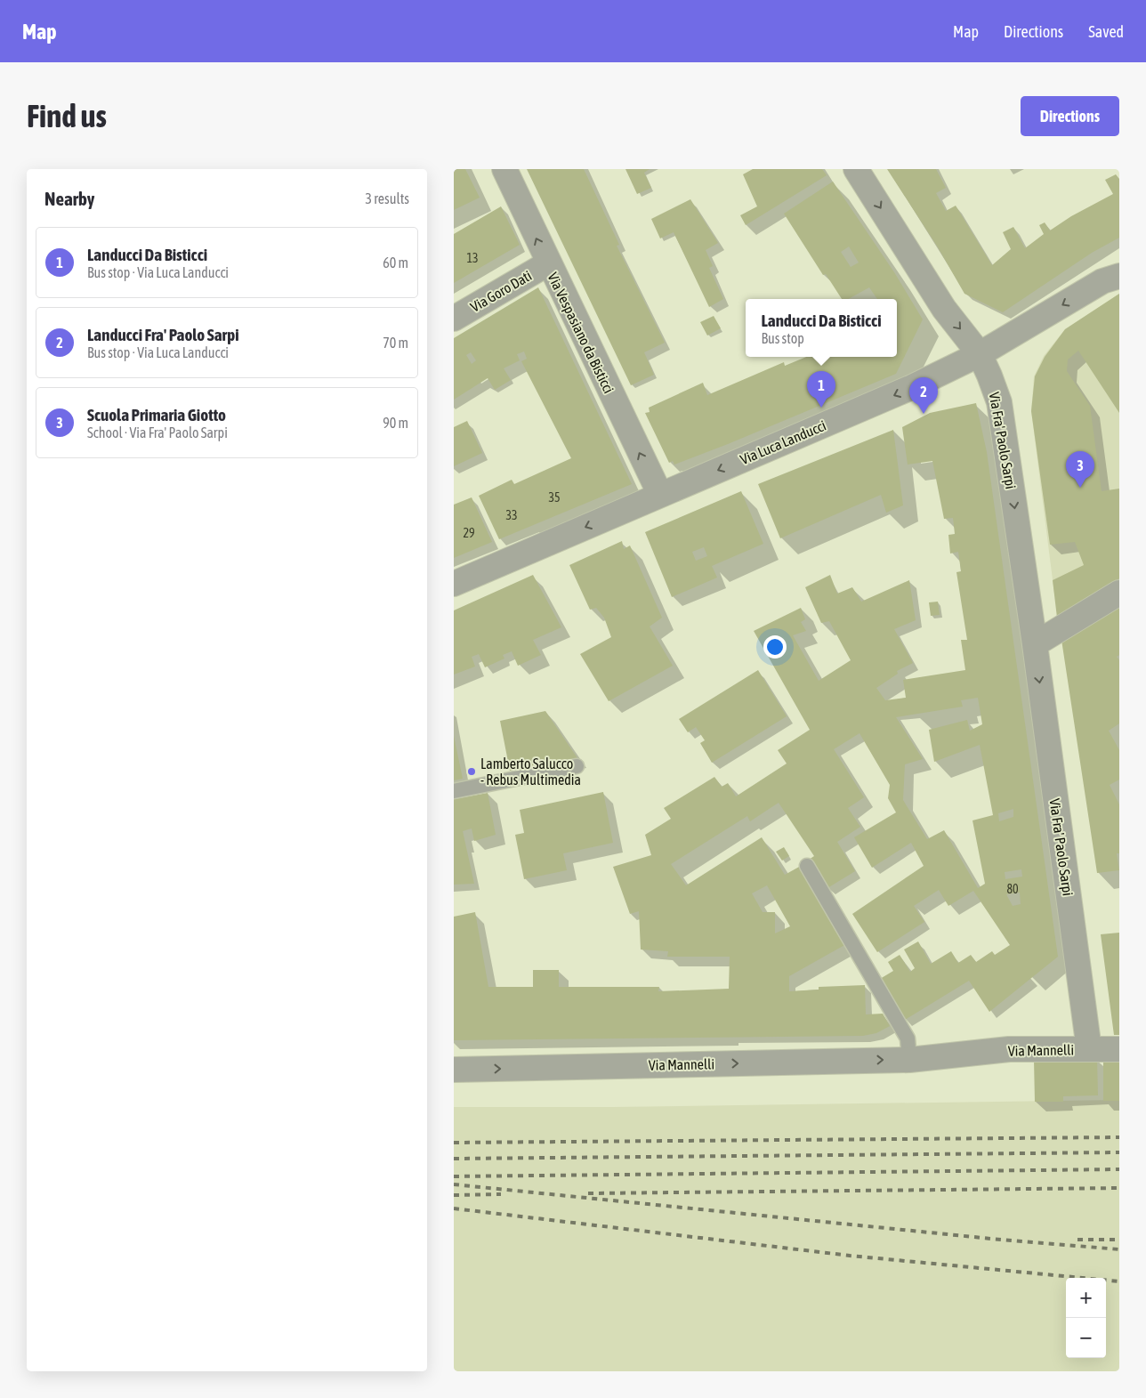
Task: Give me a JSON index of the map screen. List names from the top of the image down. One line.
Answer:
{"streets":{"street":["Via Goro Dati","Via Vespasiano da Bisticci","Via Fra' Paolo Sarpi","Via Luca Landucci","Via Mannelli"]},"crossings":[["Via Goro Dati","Via Vespasiano da Bisticci"],["Via Vespasiano da Bisticci","Via Luca Landucci"],["Via Fra' Paolo Sarpi","Via Luca Landucci"],["Via Fra' Paolo Sarpi","Via Mannelli"]],"one_way":["Via Vespasiano da Bisticci","Via Fra' Paolo Sarpi","Via Luca Landucci","Via Mannelli"],"places":["Lamberto Salucco - Rebus Multimedia"],"house_numbers":["13","35","33","29","80"],"page":{"header":"Map","nav":["Map","Directions","Saved"],"buttons":"Directions","title":"Find us","heading":["Nearby","3 results"],"list":[{"mark":"1","name":"Landucci Da Bisticci","note":"Bus stop · Via Luca Landucci","value":"60 m"},{"mark":"2","name":"Landucci Fra' Paolo Sarpi","note":"Bus stop · Via Luca Landucci","value":"70 m"},{"mark":"3","name":"Scuola Primaria Giotto","note":"School · Via Fra' Paolo Sarpi","value":"90 m"}],"popup":["Landucci Da Bisticci","Bus stop"],"pins":["1","2","3"],"map_buttons":["+","−"]}}
